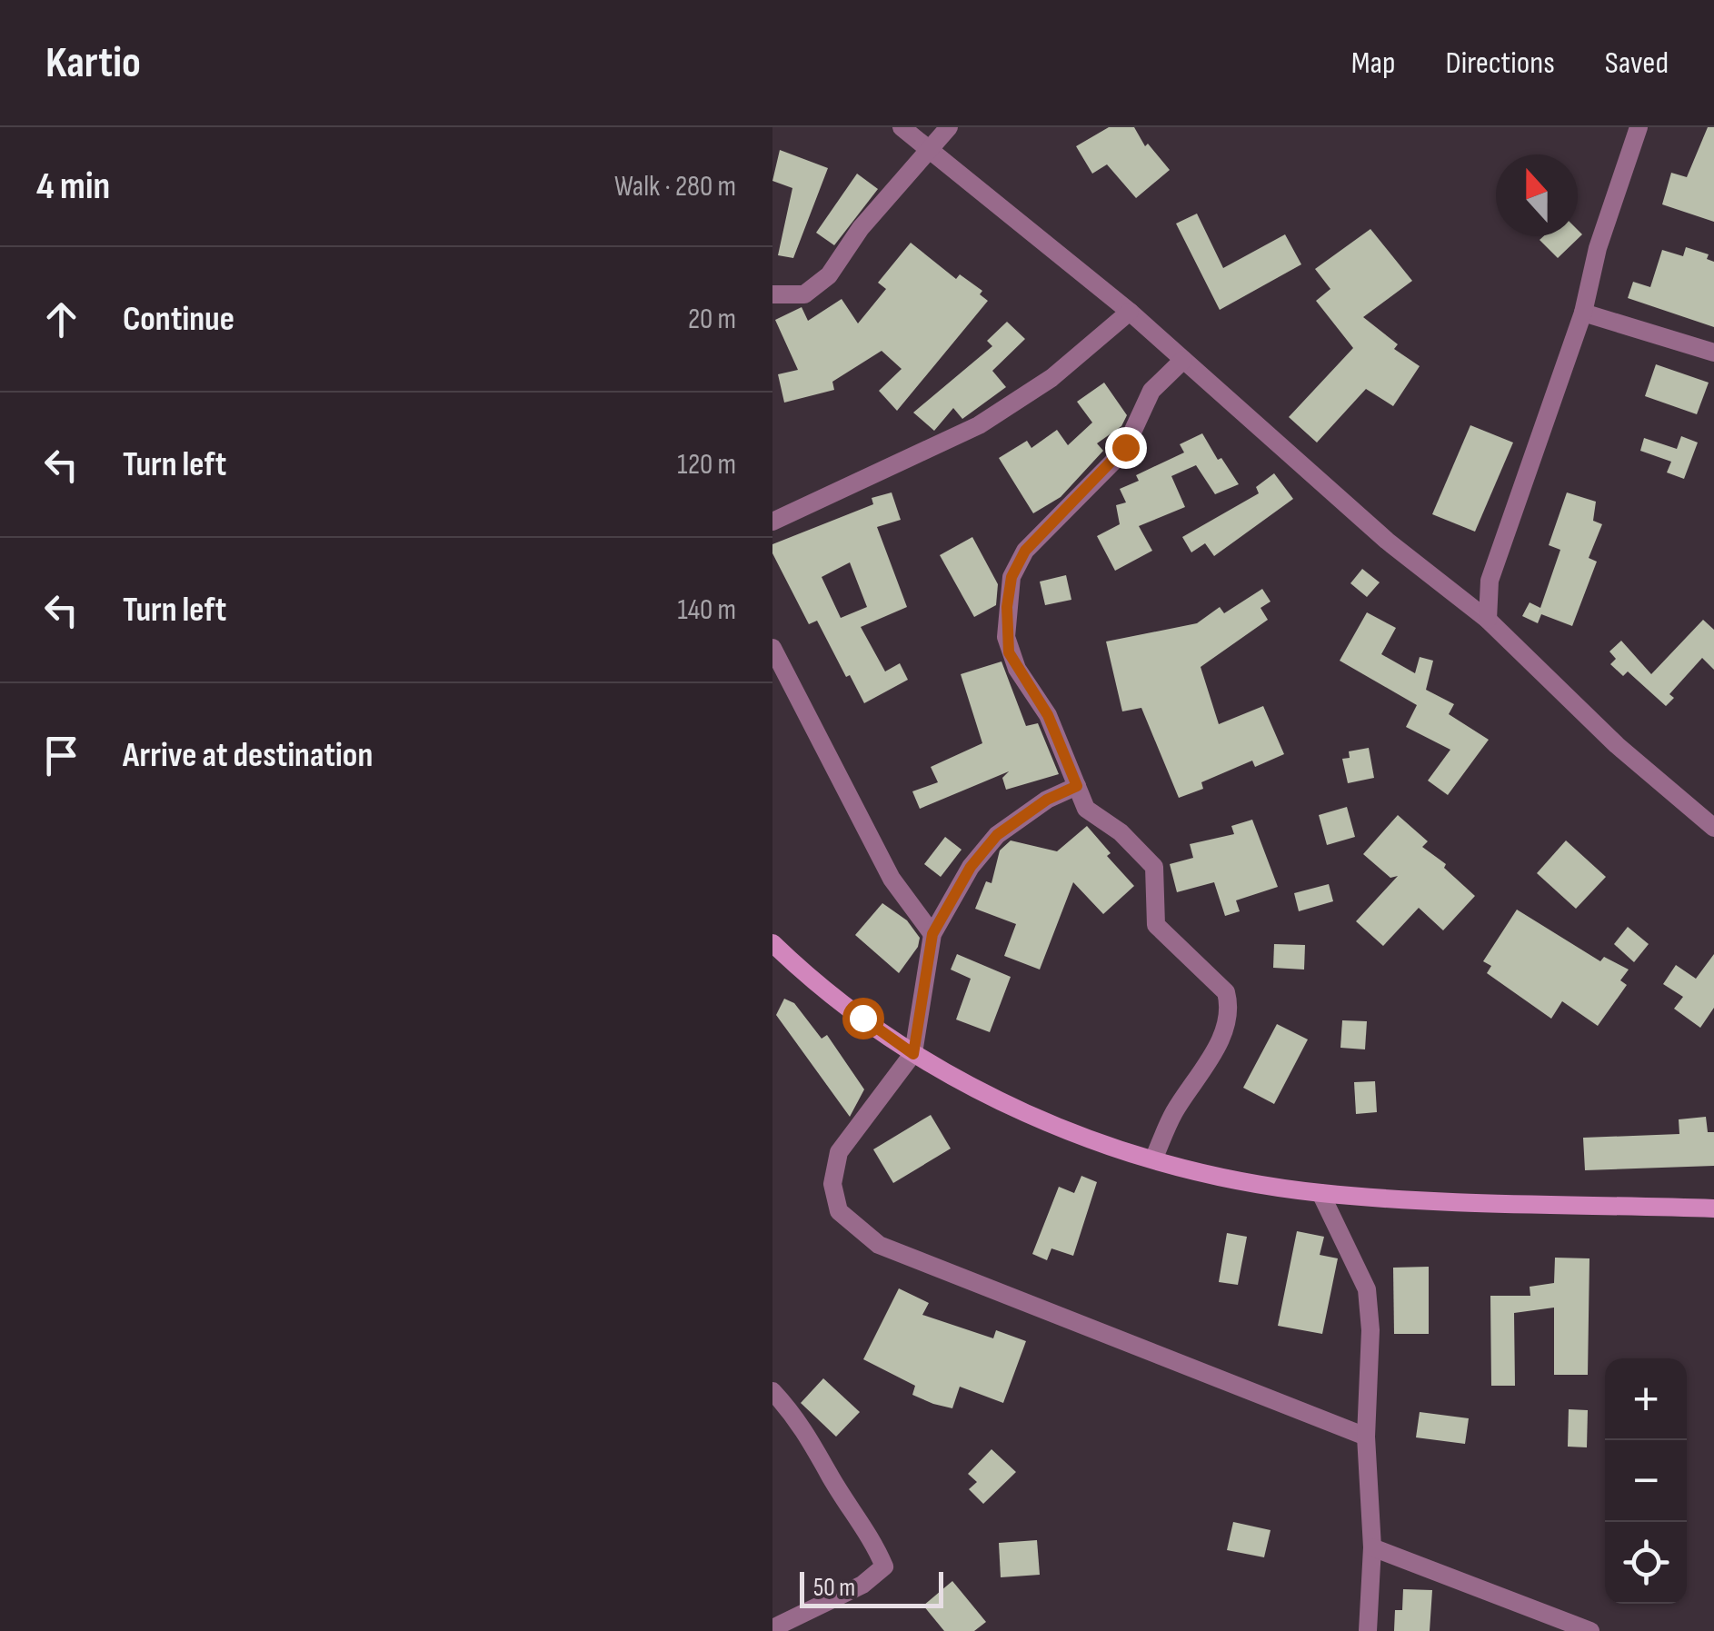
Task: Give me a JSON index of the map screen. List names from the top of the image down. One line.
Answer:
{"scale_bar":"50 m","north":"top","page":{"header":"Kartio","nav":["Map","Directions","Saved"],"heading":["4 min","Walk · 280 m"],"list":[["Continue","20 m"],["Turn left","120 m"],["Turn left","140 m"],"Arrive at destination"],"map_buttons":["+","−"],"scale":"50 m"}}
